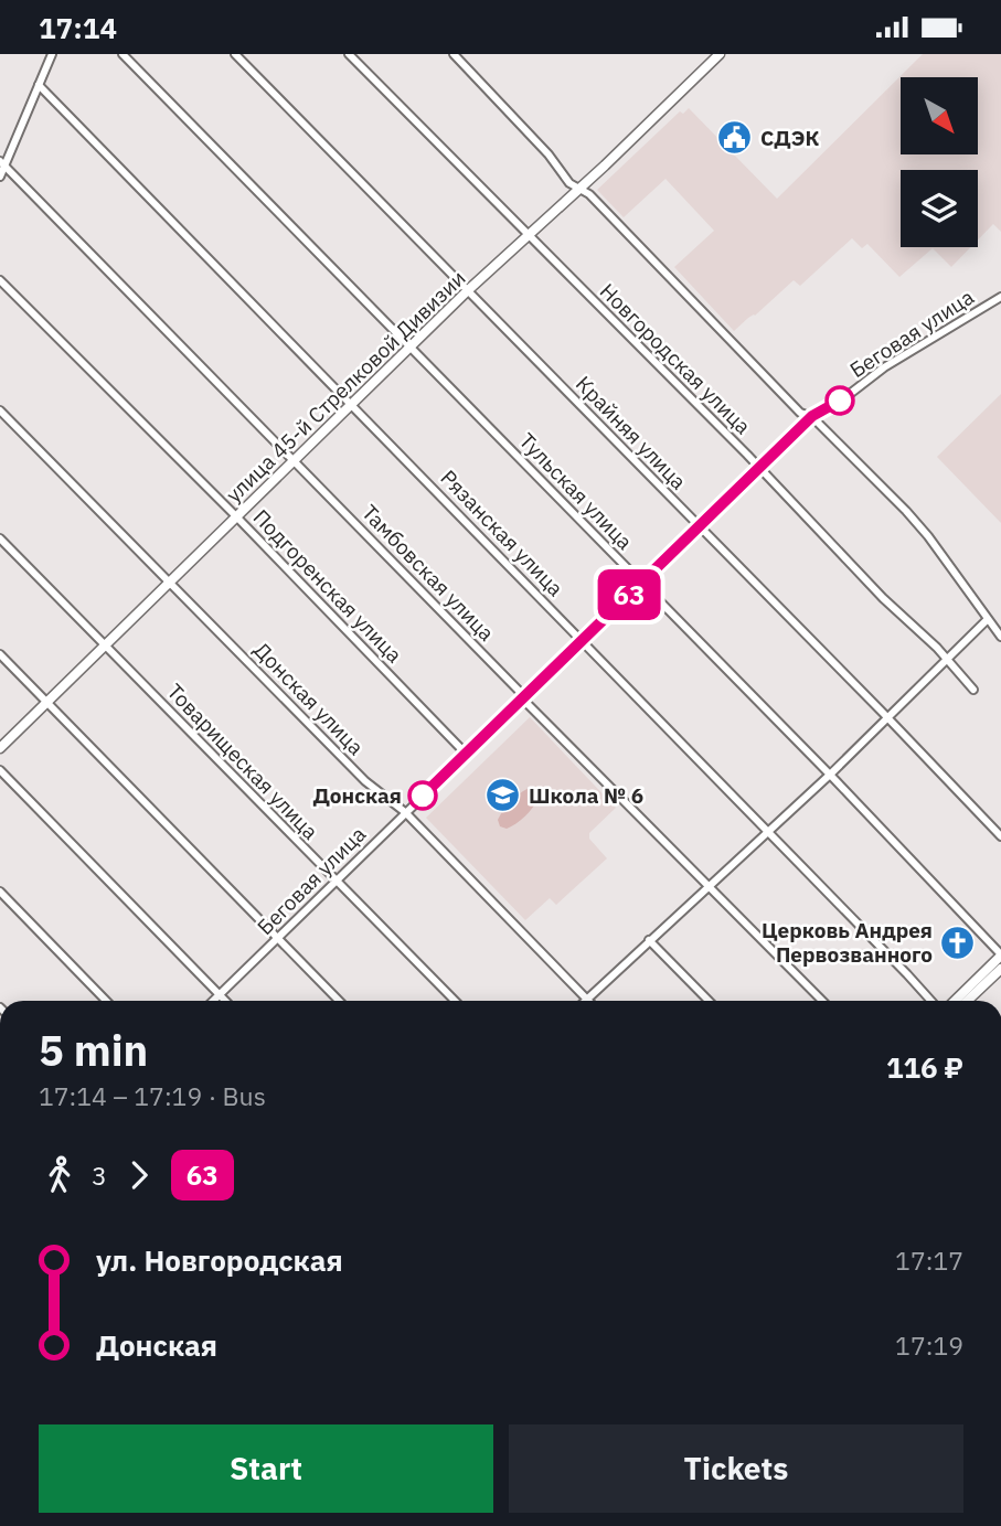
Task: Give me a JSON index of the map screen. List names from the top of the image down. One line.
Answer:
{"streets":{"main road":["улица 45-й Стрелковой Дивизии"],"street":["Беговая улица","Новгородская улица","Крайняя улица","Тульская улица","Рязанская улица","Тамбовская улица","Подгоренская улица","Донская улица","Товарищеская улица"]},"crossings":[["Беговая улица","Новгородская улица"],["Беговая улица","Крайняя улица"],["Беговая улица","Тульская улица"],["Беговая улица","Рязанская улица"],["Беговая улица","Тамбовская улица"],["Беговая улица","Подгоренская улица"],["Беговая улица","Донская улица"],["Беговая улица","Товарищеская улица"],["Новгородская улица","улица 45-й Стрелковой Дивизии"],["улица 45-й Стрелковой Дивизии","Крайняя улица"],["улица 45-й Стрелковой Дивизии","Тульская улица"],["улица 45-й Стрелковой Дивизии","Рязанская улица"],["улица 45-й Стрелковой Дивизии","Тамбовская улица"],["улица 45-й Стрелковой Дивизии","Подгоренская улица"],["улица 45-й Стрелковой Дивизии","Донская улица"],["улица 45-й Стрелковой Дивизии","Товарищеская улица"]],"places":{"public building":["СДЭК"],"other":["Донская"],"school or university":["Школа № 6"],"church":["Церковь Андрея Первозванного"]},"lines":["bus line 63"],"north":"bottom right","page":{"status":"17:14","on_map":"63","heading":["5 min","17:14 – 17:19 · Bus","116 ₽"],"legs":["3","63"],"list":[{"name":"ул. Новгородская","value":"17:17"},{"name":"Донская","value":"17:19"}],"buttons":["Start","Tickets"]}}
